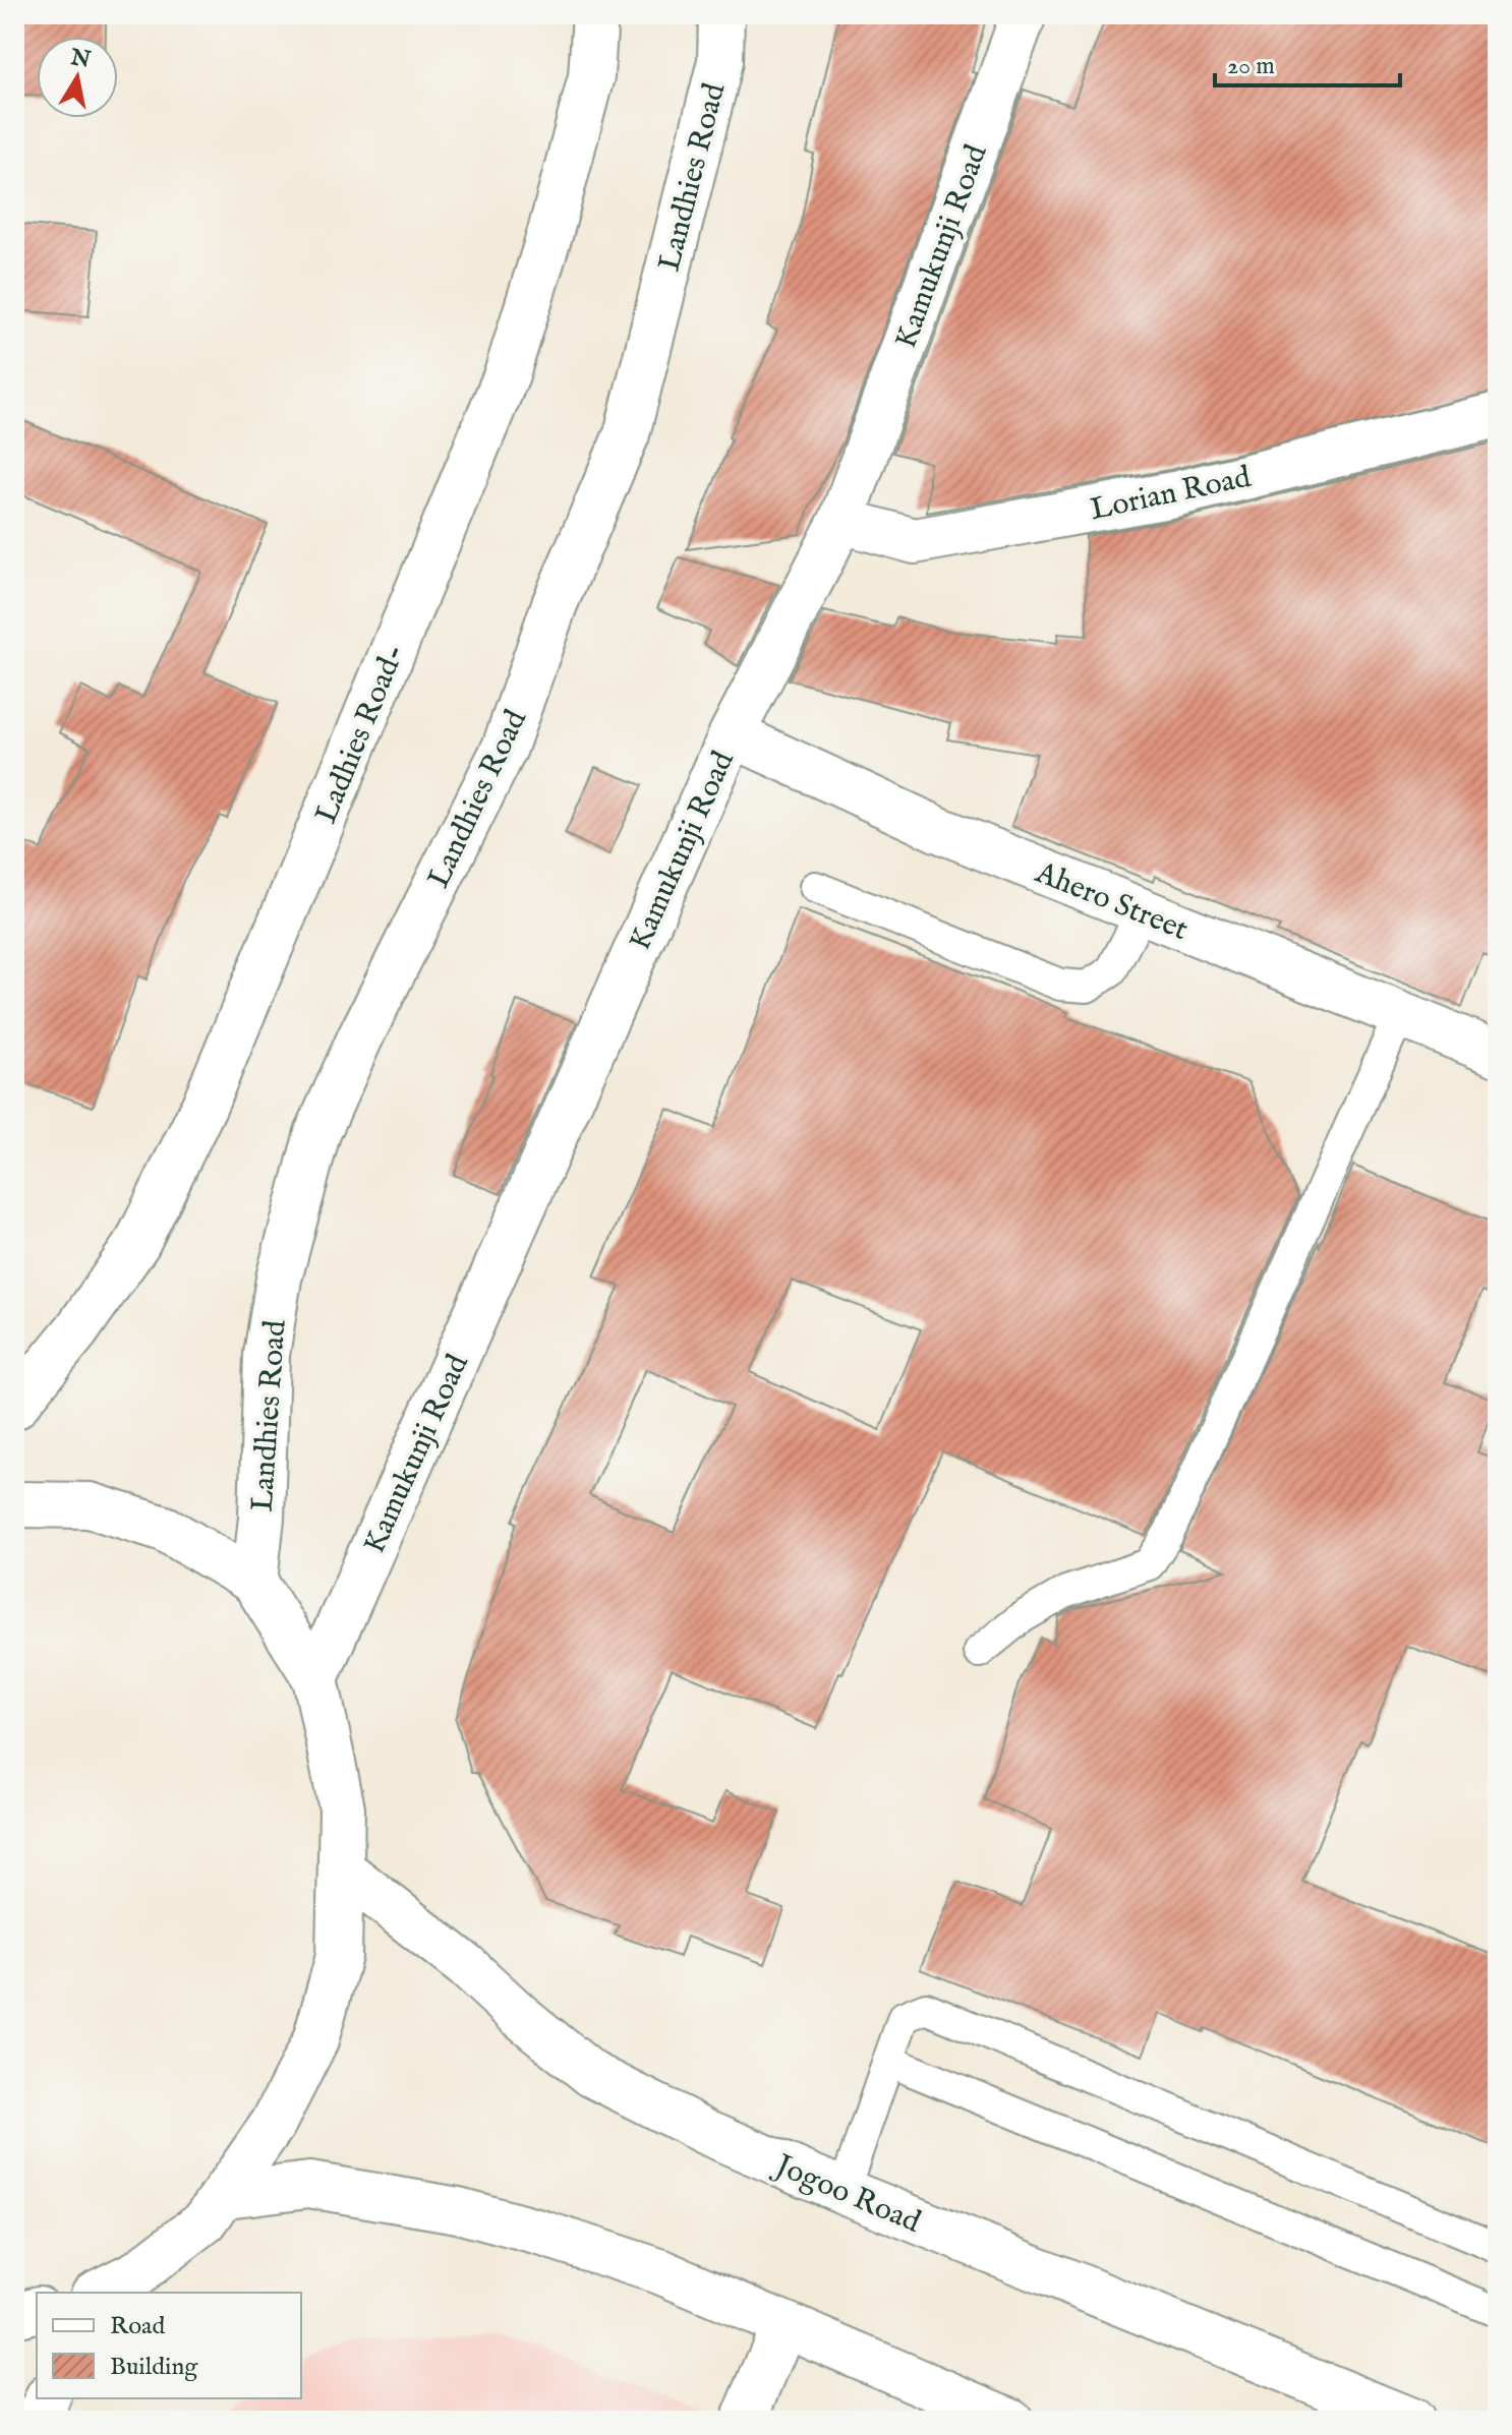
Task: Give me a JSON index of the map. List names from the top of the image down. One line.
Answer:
{"streets":{"main road":["Landhies Road","Kamukunji Road","Lorian Road","Ladhies Road-","Ahero Street","Jogoo Road"]},"crossings":[["Kamukunji Road","Lorian Road"],["Kamukunji Road","Ahero Street"]],"legend":["Road","Building"],"scale_bar":"20 m","north":"top"}
